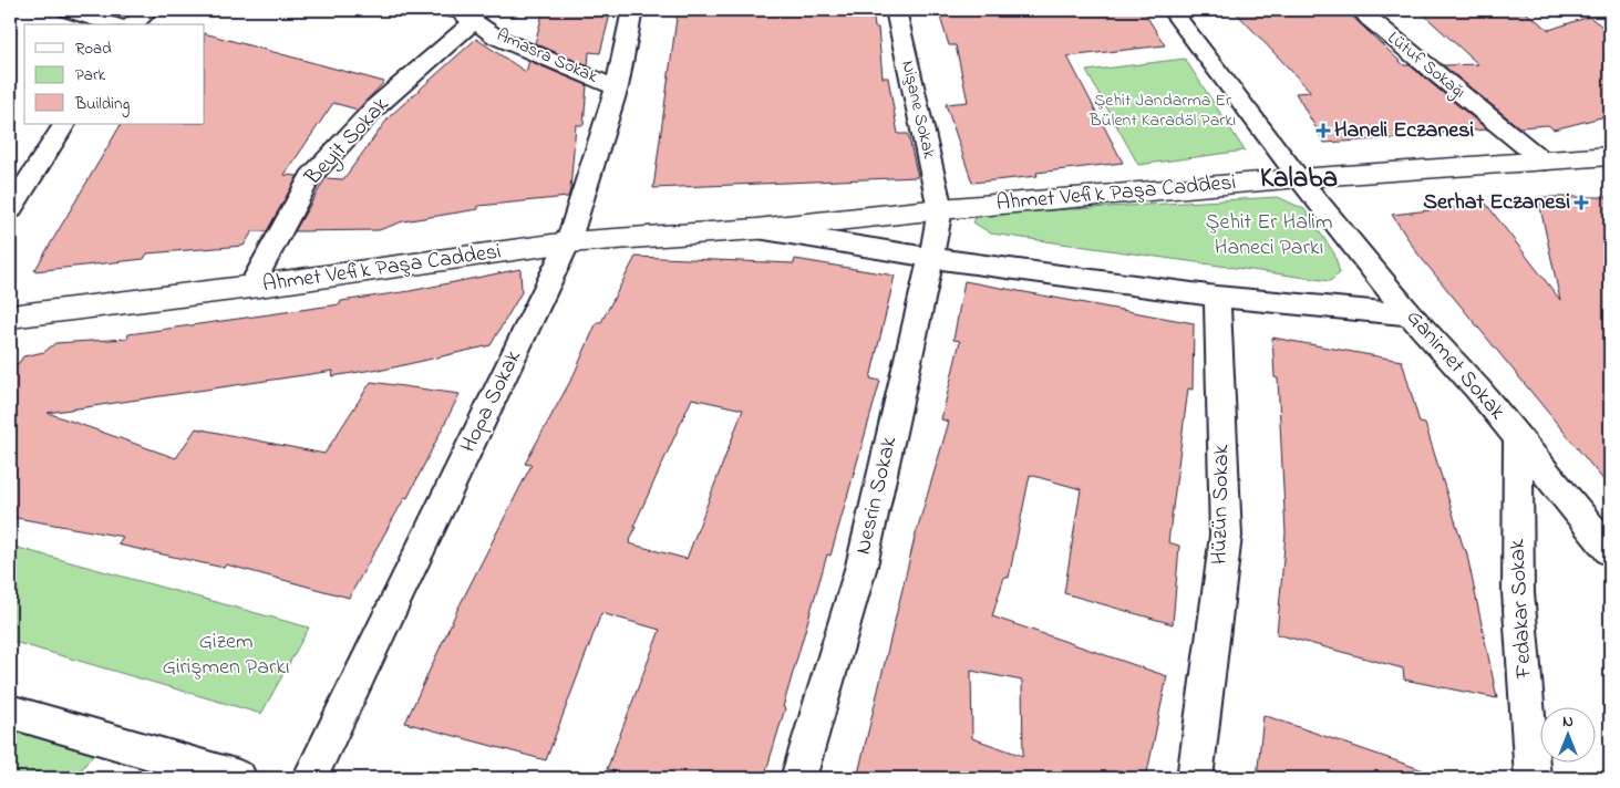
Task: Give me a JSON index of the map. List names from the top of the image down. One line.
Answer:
{"streets":{"street":["Amasra Sokak","Lütuf Sokağı","Nişane Sokak","Beyit Sokak","Ahmet Vefik Paşa Caddesi","Ganimet Sokak","Hopa Sokak","Nesrin Sokak","Hüzün Sokak","Fedakar Sokak"]},"crossings":[["Amasra Sokak","Beyit Sokak"],["Amasra Sokak","Hopa Sokak"],["Lütuf Sokağı","Ahmet Vefik Paşa Caddesi"],["Nişane Sokak","Ahmet Vefik Paşa Caddesi"],["Nişane Sokak","Nesrin Sokak"],["Beyit Sokak","Ahmet Vefik Paşa Caddesi"],["Ahmet Vefik Paşa Caddesi","Ganimet Sokak"],["Ahmet Vefik Paşa Caddesi","Hopa Sokak"],["Ahmet Vefik Paşa Caddesi","Nesrin Sokak"],["Ahmet Vefik Paşa Caddesi","Hüzün Sokak"],["Ganimet Sokak","Fedakar Sokak"]],"districts":["Kalaba"],"parks":["Şehit Jandarma Er Bülent Karadöl Parkı","Şehit Er Halim Haneci Parkı","Gizem Girişmen Parkı"],"places":{"health":["Haneli Eczanesi","Serhat Eczanesi"]},"legend":["Road","Park","Building"],"north":"top"}
